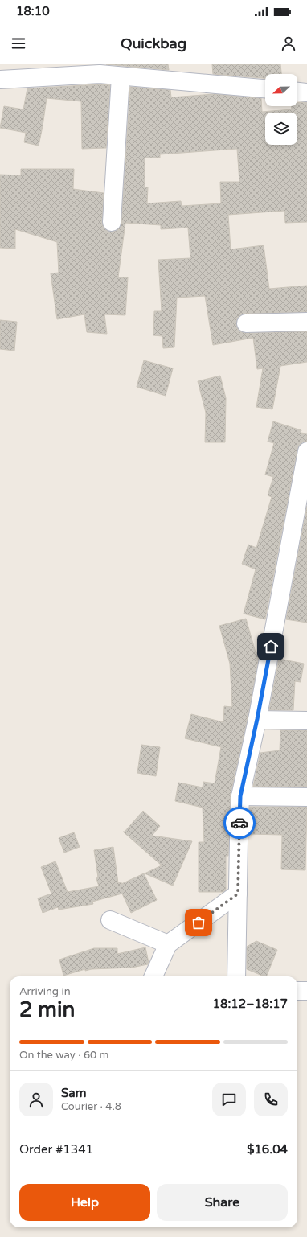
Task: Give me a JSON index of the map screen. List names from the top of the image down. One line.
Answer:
{"north":"left","page":{"status":"18:10","header":"Quickbag","heading":["2 min","Arriving in","18:12–18:17"],"panel":["Sam","Courier · 4.8","Order #1341","$16.04"],"bar":"On the way · 60 m","buttons":["Help","Share"]}}
